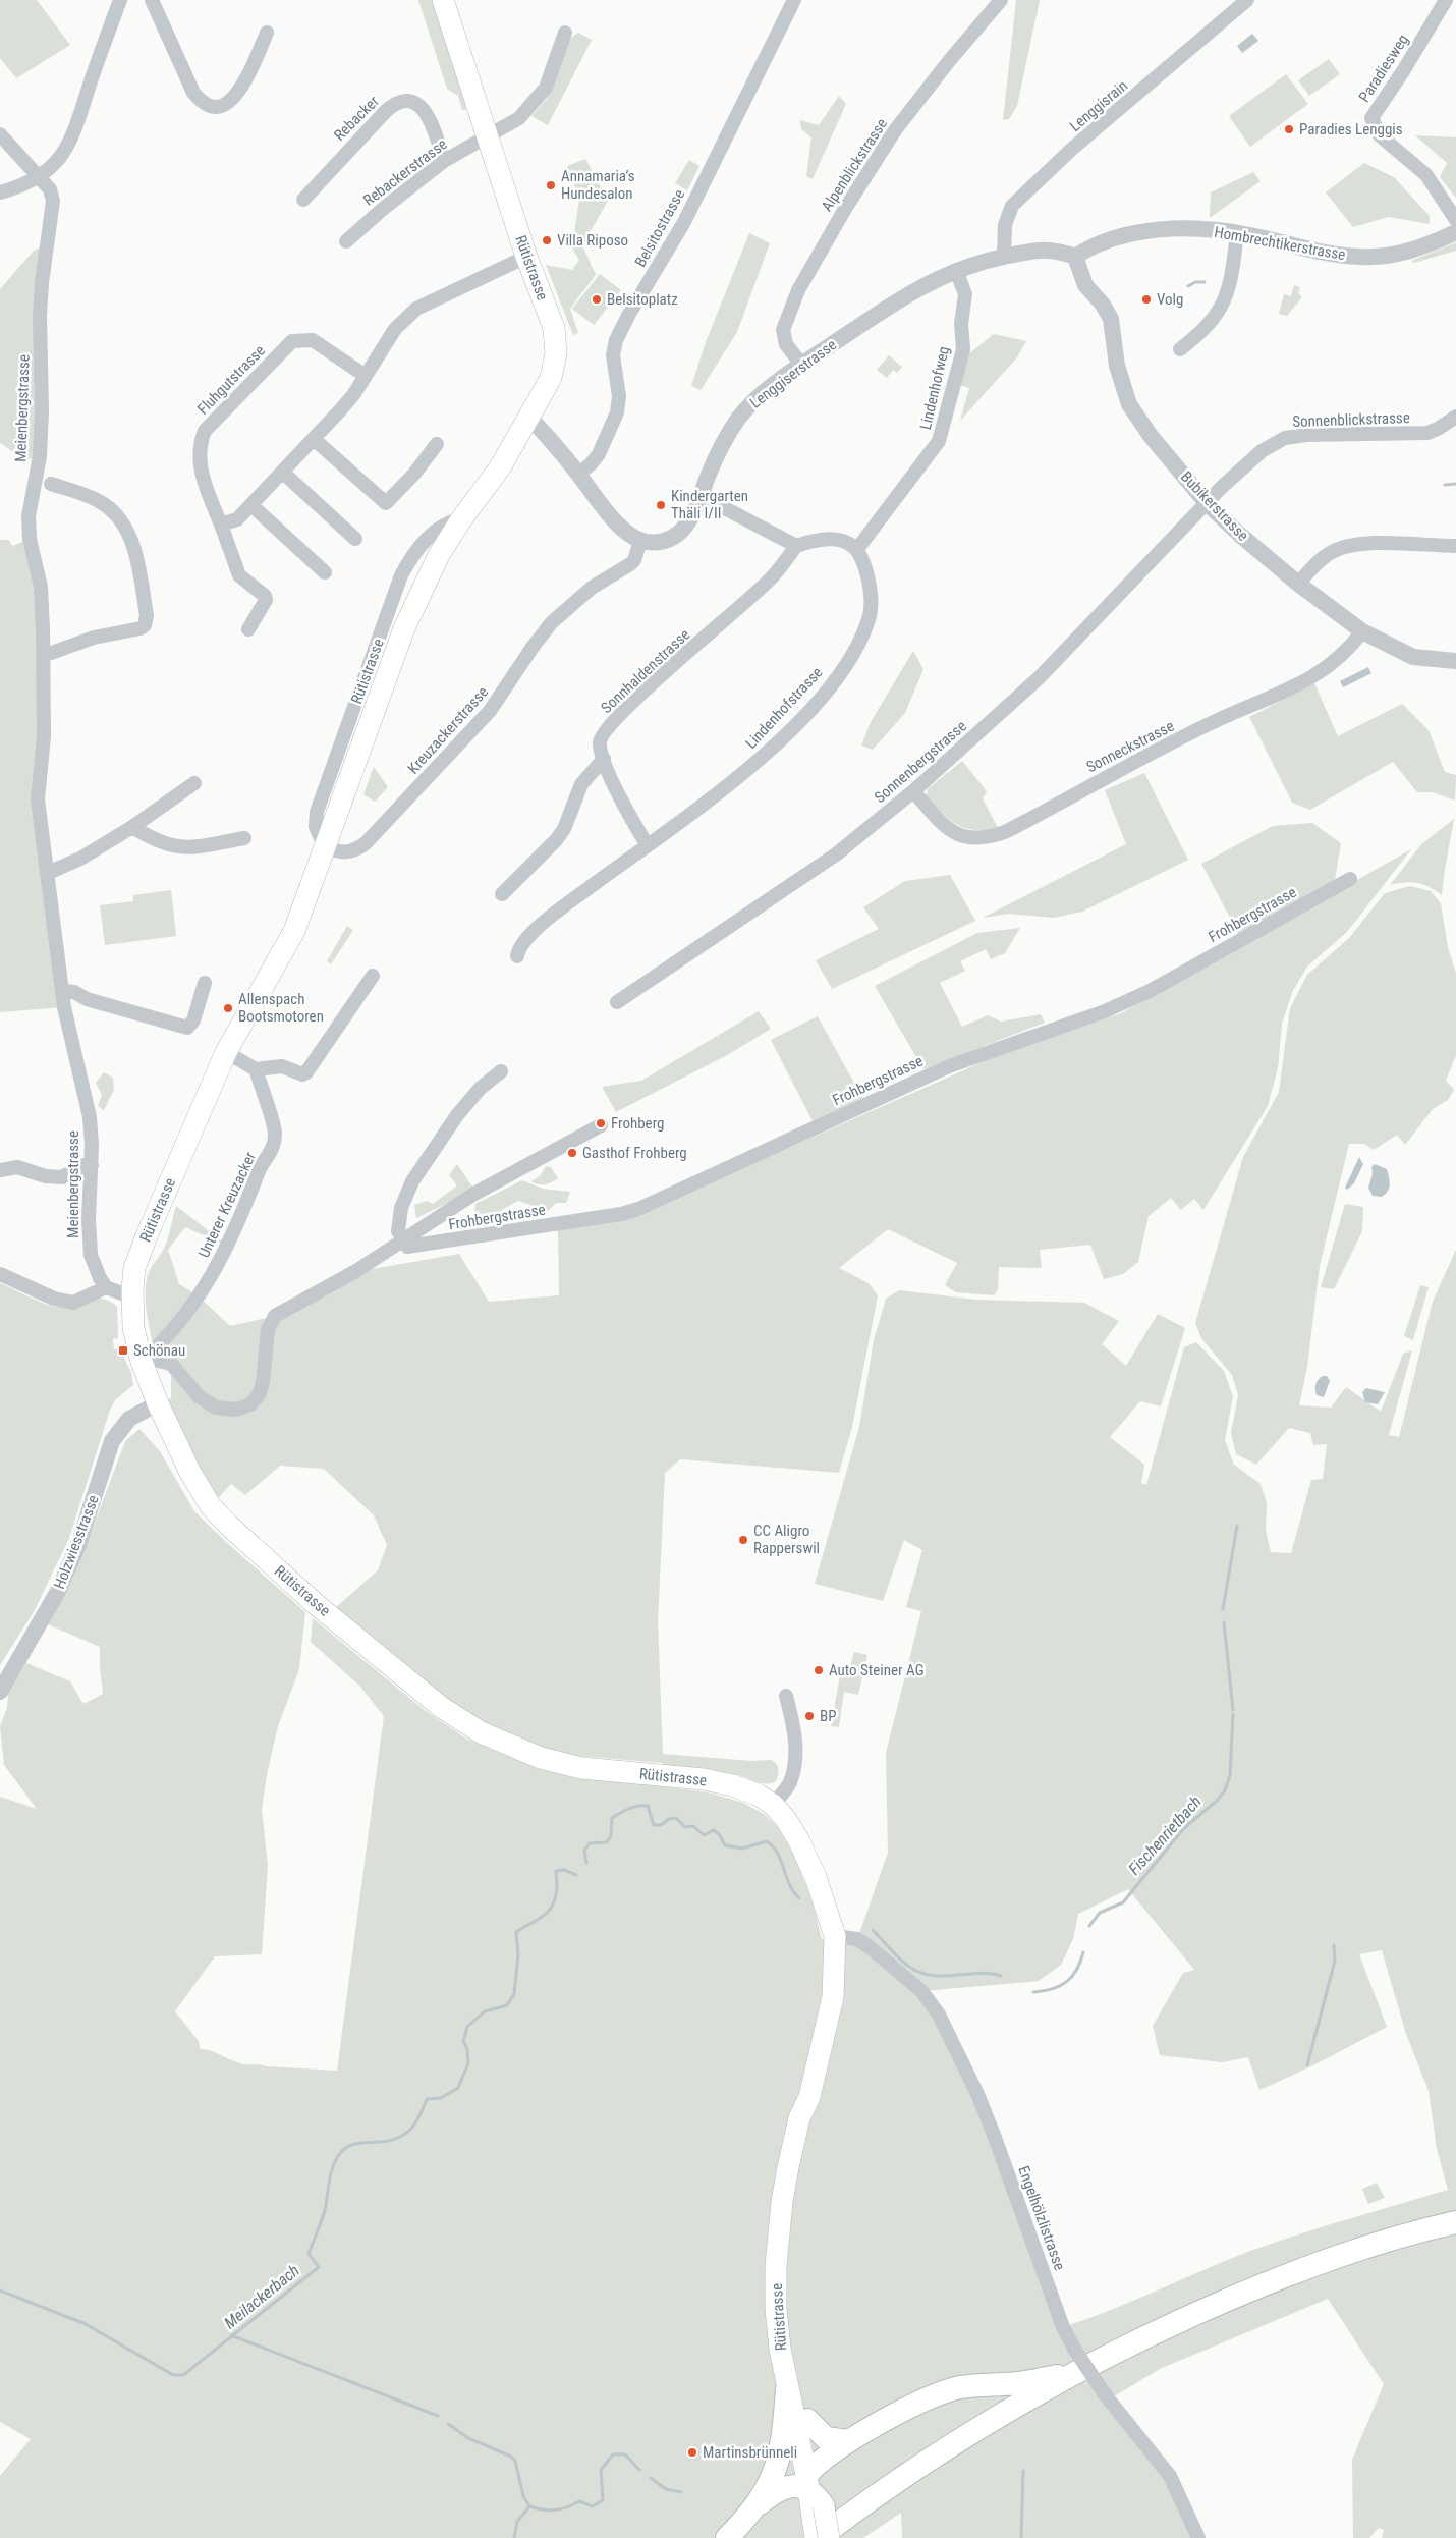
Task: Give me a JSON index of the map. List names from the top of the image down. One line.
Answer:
{"streets":{"main road":["Rütistrasse"],"street":["Paradiesweg","Lenggisrain","Rebacker","Alpenblickstrasse","Rebackerstrasse","Belsitostrasse","Hombrechtikerstrasse","Lenggiserstrasse","Fluhgutstrasse","Lindenhofweg","Meienbergstrasse","Sonnenblickstrasse","Bubikerstrasse","Sonnhaldenstrasse","Lindenhofstrasse","Kreuzackerstrasse","Sonneckstrasse","Sonnenbergstrasse","Frohbergstrasse","Unterer Kreuzacker","Holzwiesstrasse","Engelhölzlistrasse"]},"crossings":[["Lenggisrain","Lenggiserstrasse"],["Rebacker","Rebackerstrasse"],["Alpenblickstrasse","Lenggiserstrasse"],["Rebackerstrasse","Rütistrasse"],["Hombrechtikerstrasse","Lenggiserstrasse"],["Hombrechtikerstrasse","Bubikerstrasse"],["Rütistrasse","Kreuzackerstrasse"],["Rütistrasse","Frohbergstrasse"],["Rütistrasse","Unterer Kreuzacker"],["Rütistrasse","Holzwiesstrasse"],["Rütistrasse","Engelhölzlistrasse"],["Lenggiserstrasse","Lindenhofweg"],["Lenggiserstrasse","Bubikerstrasse"],["Lenggiserstrasse","Kreuzackerstrasse"],["Lindenhofweg","Lindenhofstrasse"],["Sonnenblickstrasse","Bubikerstrasse"],["Sonnenblickstrasse","Sonnenbergstrasse"],["Bubikerstrasse","Sonneckstrasse"],["Bubikerstrasse","Sonnenbergstrasse"],["Sonnhaldenstrasse","Lindenhofstrasse"],["Sonneckstrasse","Sonnenbergstrasse"],["Frohbergstrasse","Unterer Kreuzacker"]],"water":["Fischenrietbach","Meilackerbach"],"places":{"other":["Paradies Lenggis","Annamaria’s Hundesalon","Villa Riposo","Belsitoplatz","Volg","Kindergarten Thäli I/II","Allenspach Bootsmotoren","Frohberg","Gasthof Frohberg","CC Aligro Rapperswil","Auto Steiner AG","BP","Martinsbrünneli"],"transit":["Schönau"]}}
